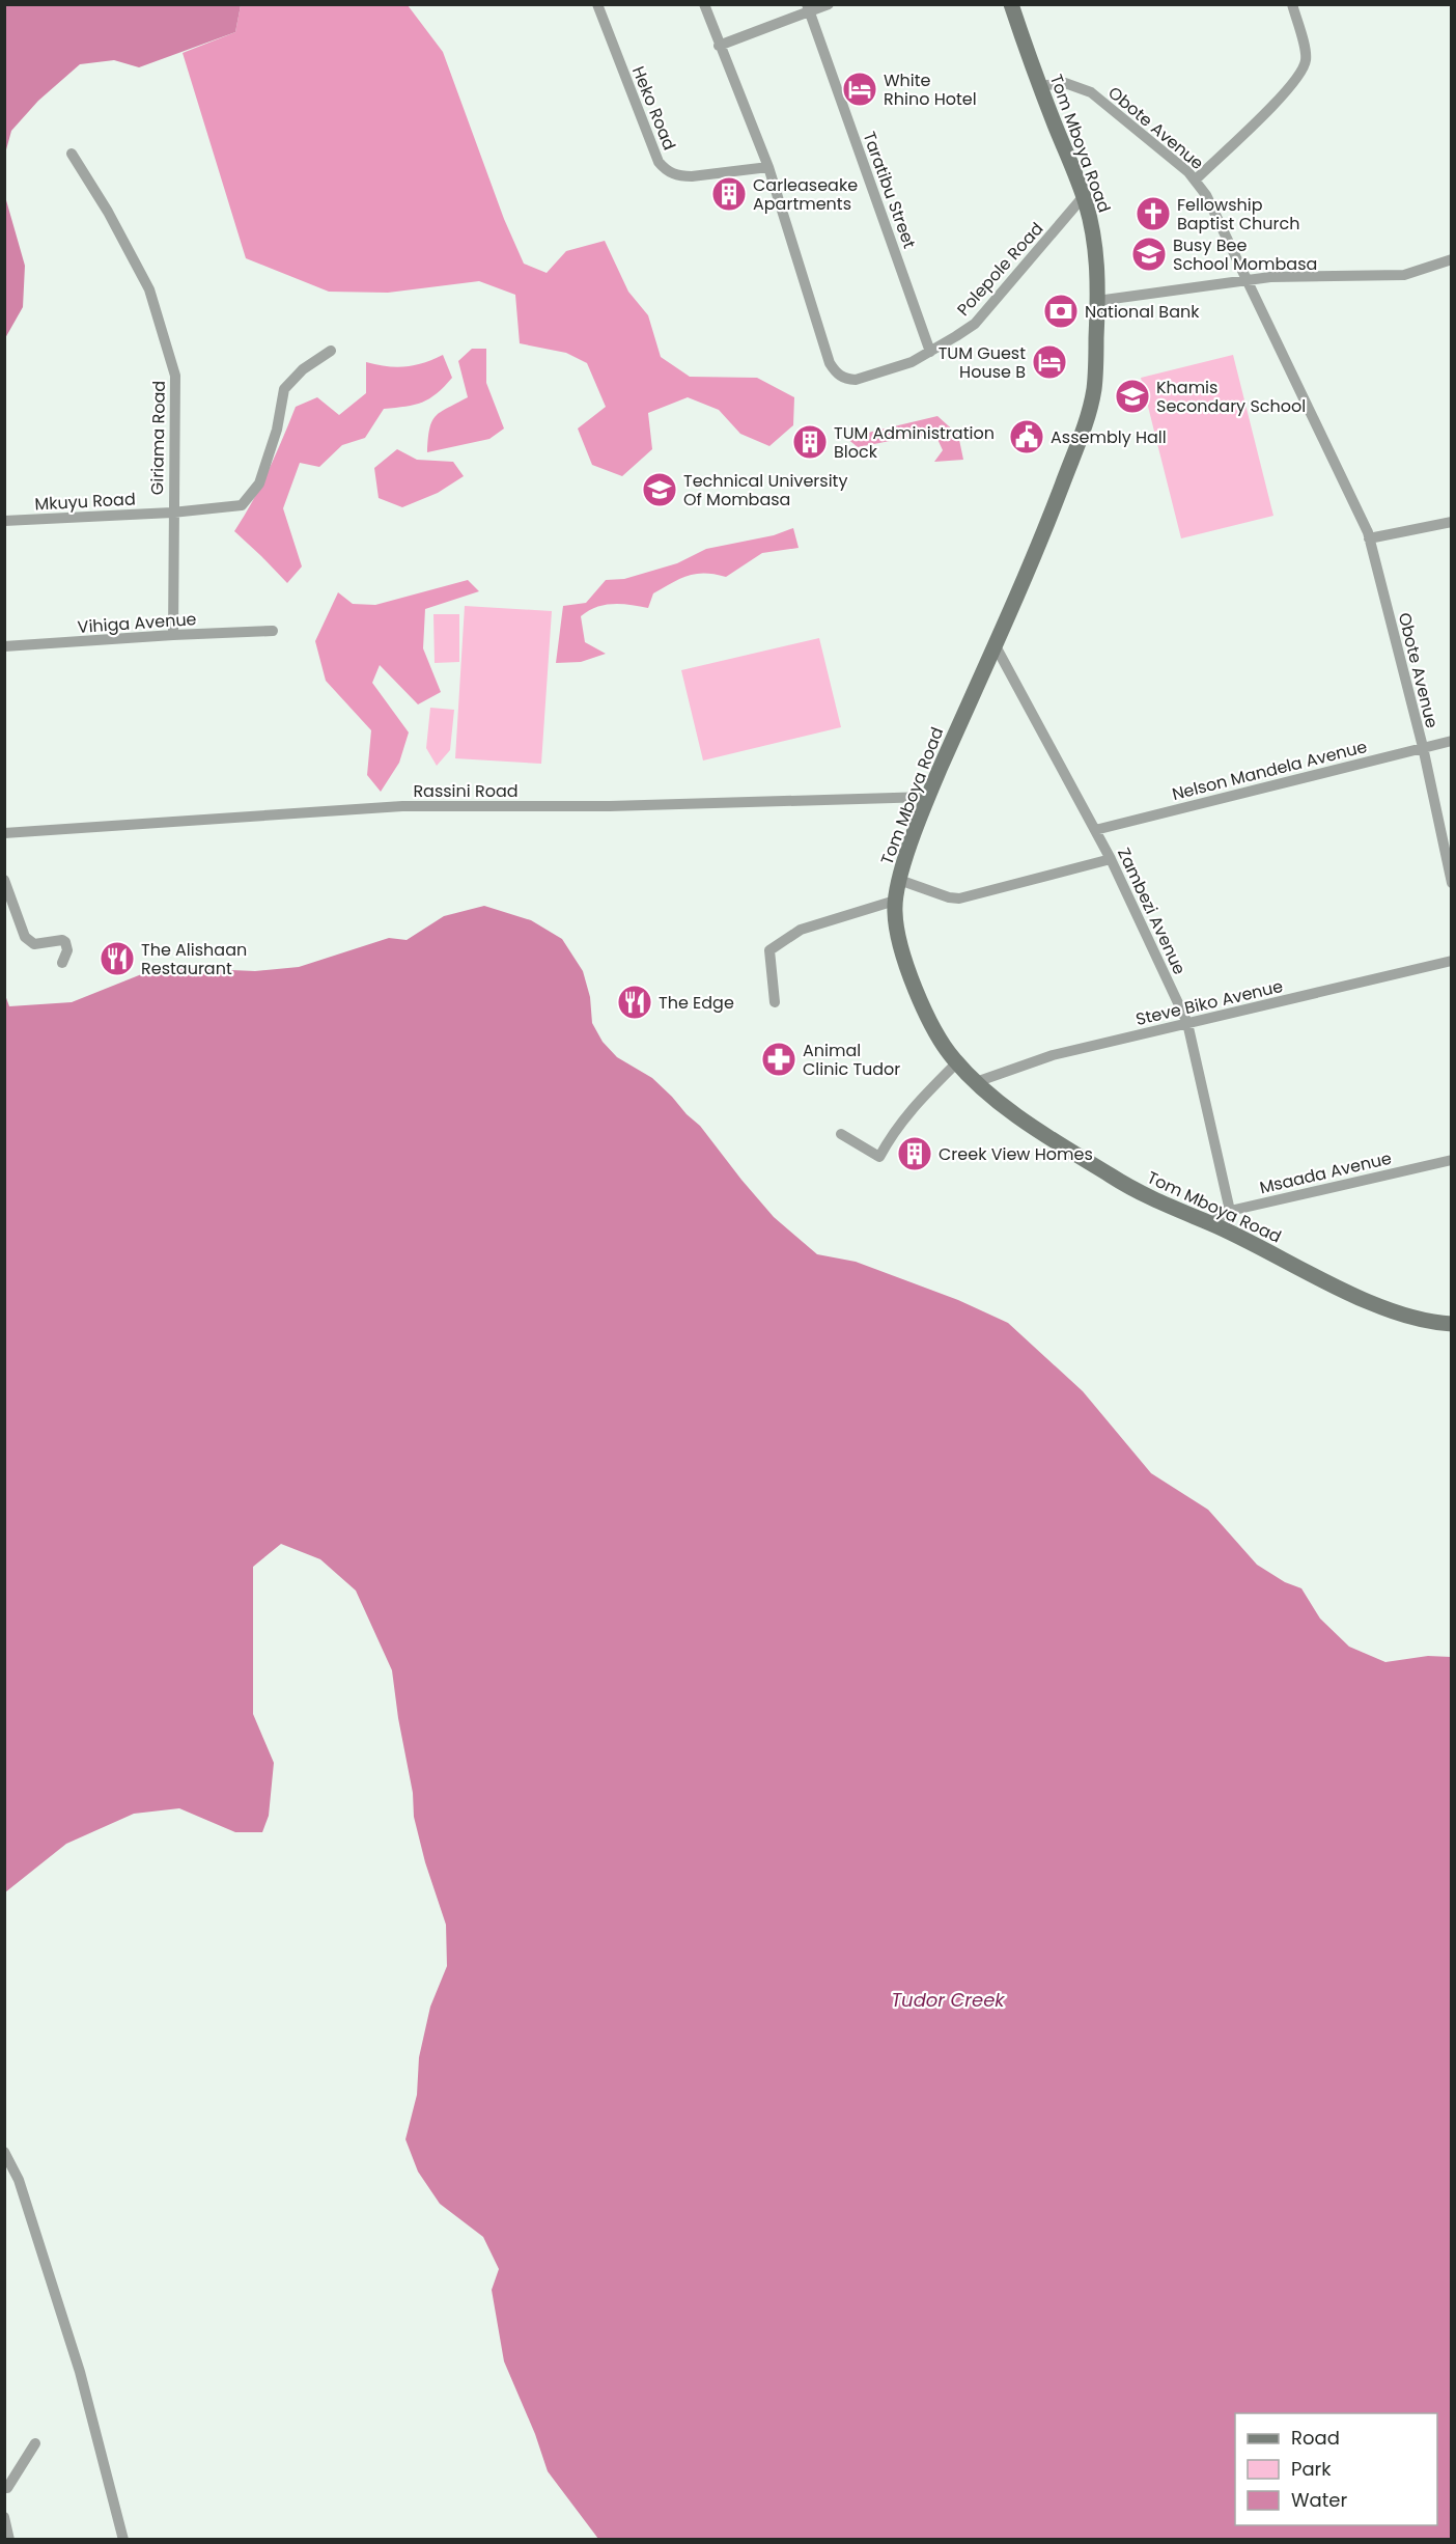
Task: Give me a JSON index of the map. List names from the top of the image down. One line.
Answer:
{"streets":{"main road":["Tom Mboya Road"],"street":["Heko Road","Obote Avenue","Taratibu Street","Polepole Road","Giriama Road","Mkuyu Road","Vihiga Avenue","Nelson Mandela Avenue","Rassini Road","Zambezi Avenue","Steve Biko Avenue","Msaada Avenue"]},"crossings":[["Heko Road","Polepole Road"],["Obote Avenue","Tom Mboya Road"],["Obote Avenue","Nelson Mandela Avenue"],["Tom Mboya Road","Polepole Road"],["Tom Mboya Road","Rassini Road"],["Tom Mboya Road","Zambezi Avenue"],["Tom Mboya Road","Steve Biko Avenue"],["Tom Mboya Road","Msaada Avenue"],["Taratibu Street","Polepole Road"],["Giriama Road","Mkuyu Road"],["Giriama Road","Vihiga Avenue"],["Nelson Mandela Avenue","Zambezi Avenue"],["Zambezi Avenue","Steve Biko Avenue"],["Zambezi Avenue","Msaada Avenue"]],"water":["Tudor Creek"],"places":{"hotel":["White Rhino Hotel","TUM Guest House B"],"building":["Carleaseake Apartments","TUM Administration Block","Creek View Homes"],"church":["Fellowship Baptist Church"],"school or university":["Busy Bee School Mombasa","Khamis Secondary School","Technical University Of Mombasa"],"bank":["National Bank"],"public building":["Assembly Hall"],"restaurant":["The Alishaan Restaurant","The Edge"],"pharmacy":["Animal Clinic Tudor"]},"legend":["Road","Park","Water"]}
